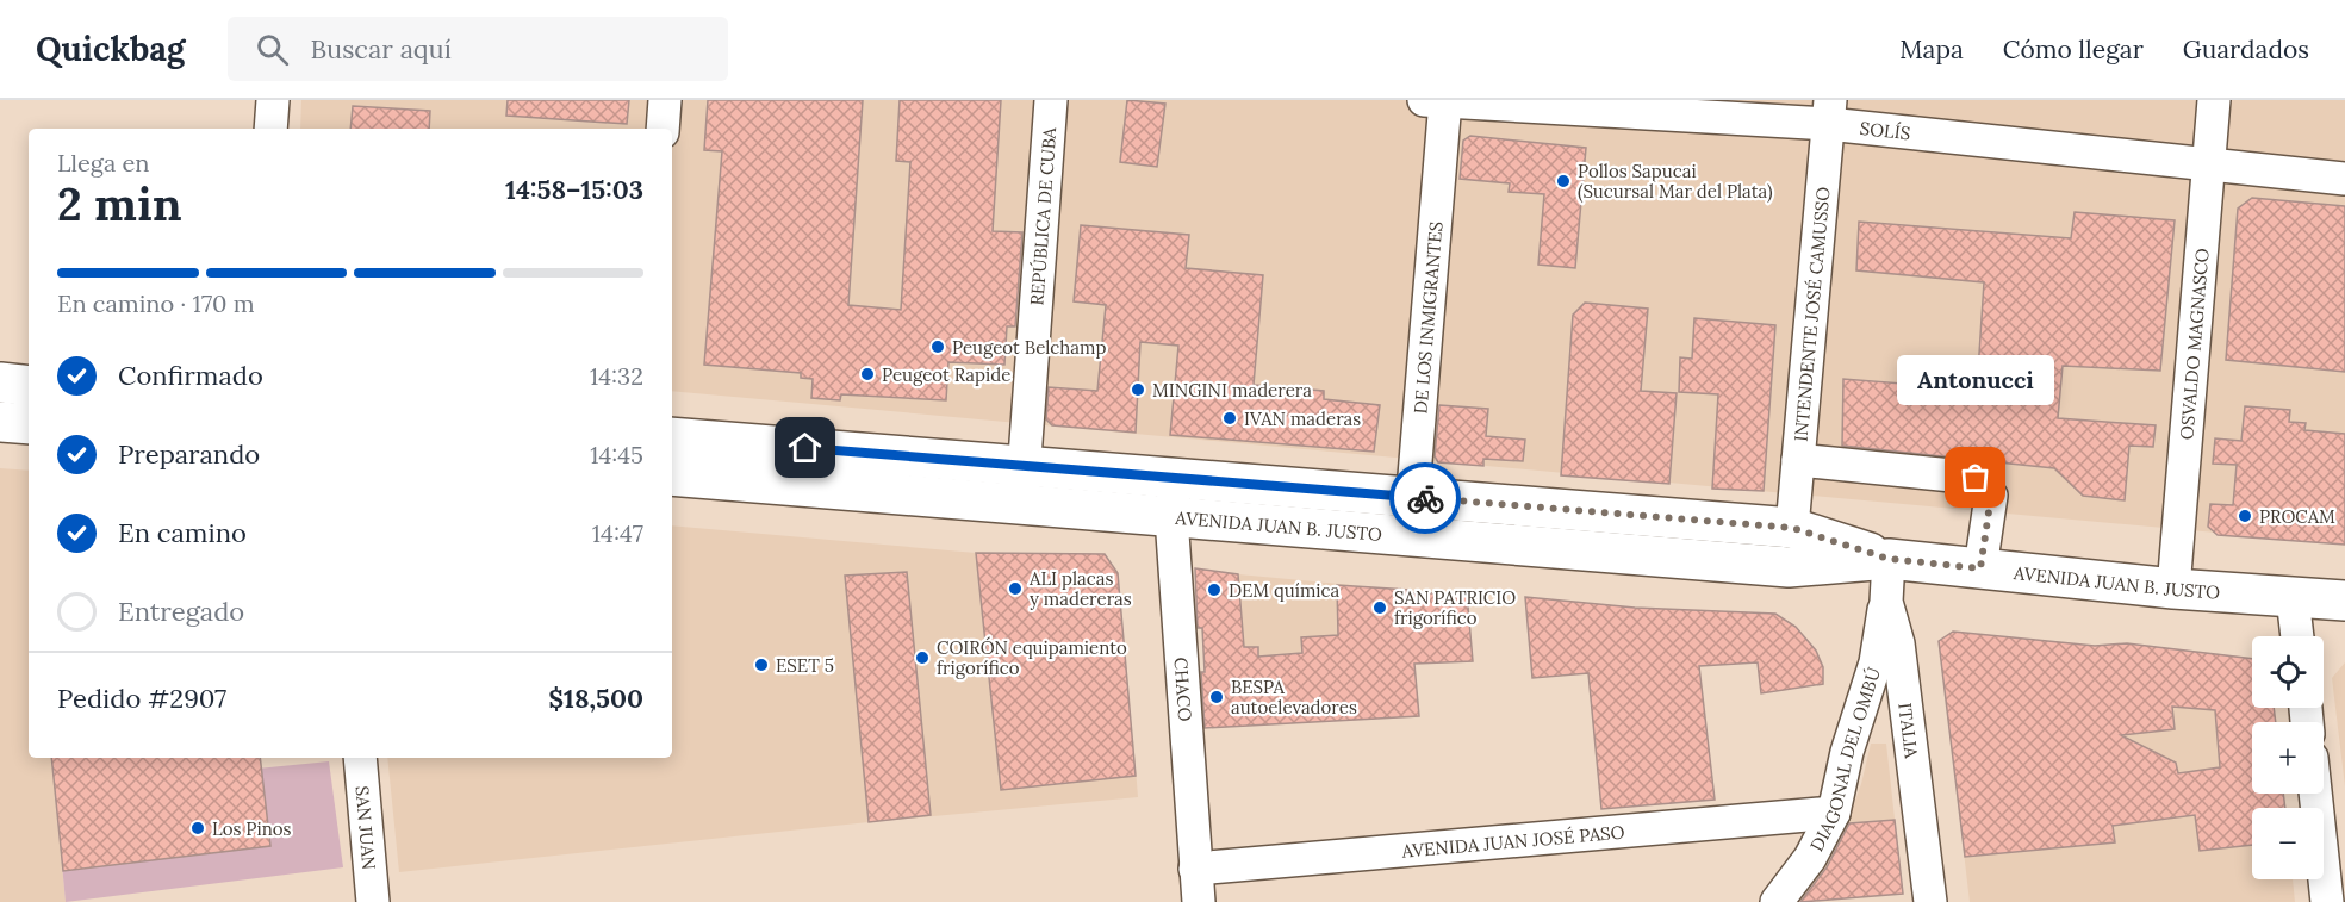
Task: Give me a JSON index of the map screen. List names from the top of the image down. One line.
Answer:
{"streets":{"main road":["AVENIDA JUAN B. JUSTO"],"street":["SOLÍS","REPÚBLICA DE CUBA","INTENDENTE JOSÉ CAMUSSO","DE LOS INMIGRANTES","OSVALDO MAGNASCO","CHACO","ITALIA","DIAGONAL DEL OMBÚ","SAN JUAN","AVENIDA JUAN JOSÉ PASO"]},"crossings":[["SOLÍS","INTENDENTE JOSÉ CAMUSSO"],["SOLÍS","DE LOS INMIGRANTES"],["SOLÍS","OSVALDO MAGNASCO"],["REPÚBLICA DE CUBA","AVENIDA JUAN B. JUSTO"],["INTENDENTE JOSÉ CAMUSSO","AVENIDA JUAN B. JUSTO"],["DE LOS INMIGRANTES","AVENIDA JUAN B. JUSTO"],["OSVALDO MAGNASCO","AVENIDA JUAN B. JUSTO"],["AVENIDA JUAN B. JUSTO","CHACO"],["AVENIDA JUAN B. JUSTO","ITALIA"],["CHACO","AVENIDA JUAN JOSÉ PASO"],["ITALIA","DIAGONAL DEL OMBÚ"],["DIAGONAL DEL OMBÚ","AVENIDA JUAN JOSÉ PASO"]],"places":["Pollos Sapucai (Sucursal Mar del Plata)","Peugeot Belchamp","Peugeot Rapide","MINGINI maderera","IVAN maderas","Antonucci","PROCAM","ALI placas y madereras","DEM química","SAN PATRICIO frigorífico","COIRÓN equipamiento frigorífico","ESET 5","BESPA autoelevadores","Los Pinos"],"page":{"header":"Quickbag","search":"Buscar aquí","nav":["Mapa","Cómo llegar","Guardados"],"heading":["2 min","Llega en","14:58–15:03"],"panel":["Pedido #2907","$18,500"],"bar":"En camino · 170 m","list":[["Confirmado","14:32"],["Preparando","14:45"],["En camino","14:47"],"Entregado"],"bubble":"Antonucci","map_buttons":["+","−"]}}
